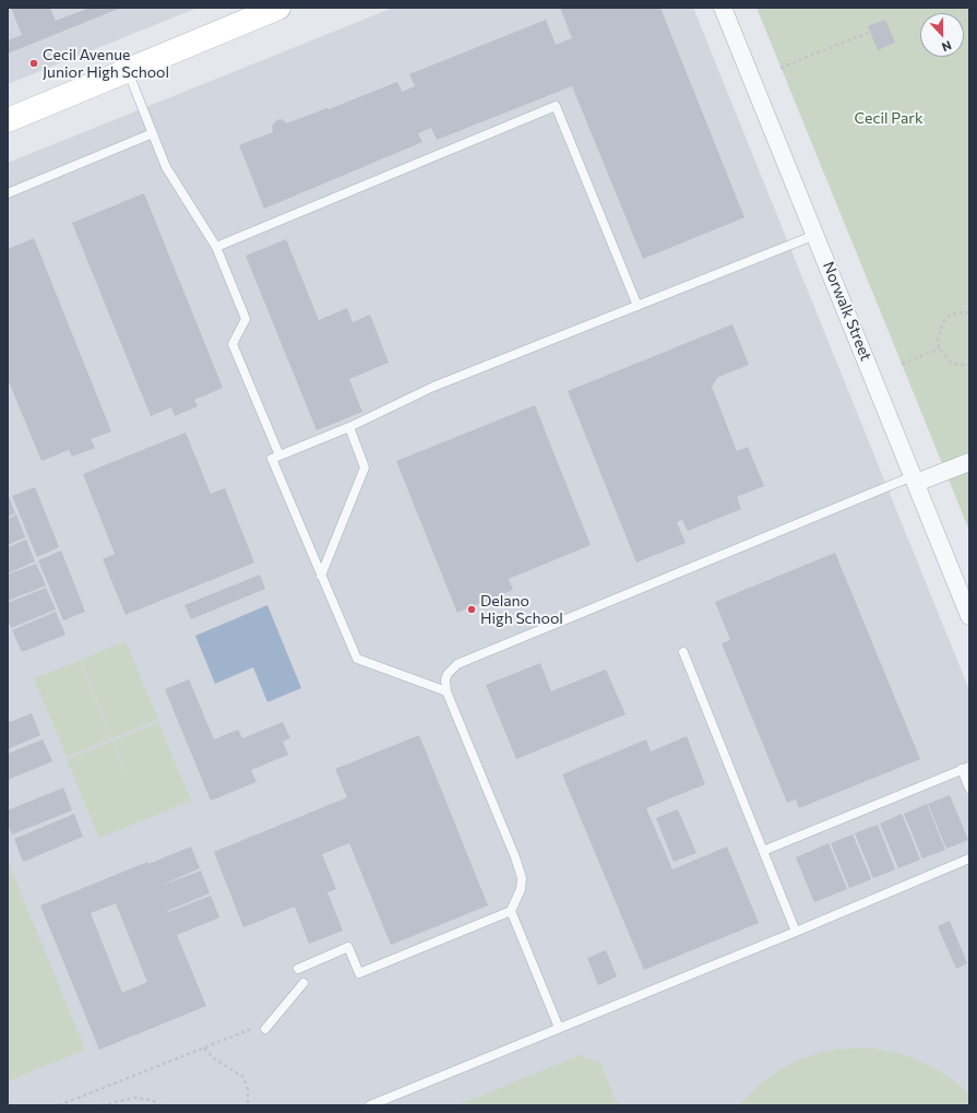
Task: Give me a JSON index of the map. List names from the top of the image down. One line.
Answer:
{"streets":{"street":["Norwalk Street"]},"parks":["Cecil Park"],"places":["Cecil Avenue Junior High School","Delano High School"],"north":"bottom"}
